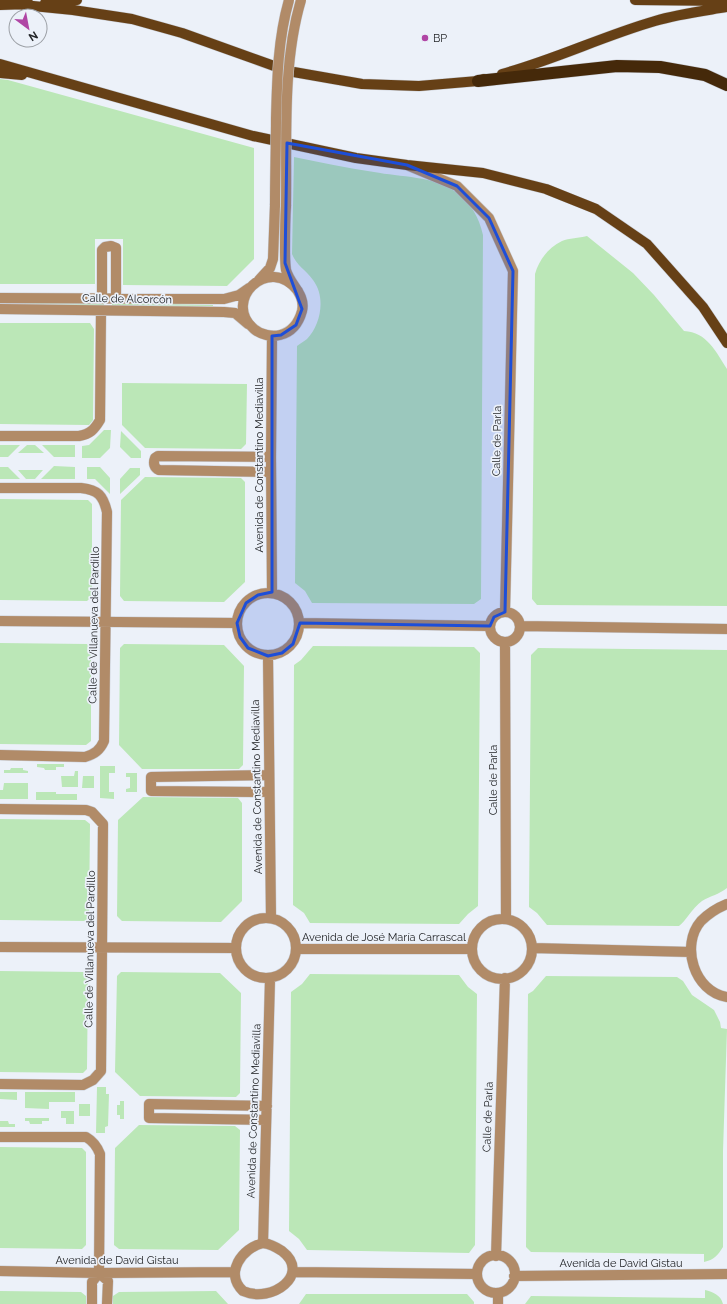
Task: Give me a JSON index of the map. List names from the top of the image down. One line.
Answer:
{"streets":{"street":["Calle de Alcorcón","Calle de Parla","Avenida de Constantino Mediavilla","Calle de Villanueva del Pardillo","Avenida de José María Carrascal","Avenida de David Gistau"]},"crossings":[["Calle de Alcorcón","Avenida de Constantino Mediavilla"],["Calle de Parla","Avenida de José María Carrascal"],["Calle de Parla","Avenida de David Gistau"],["Avenida de Constantino Mediavilla","Avenida de José María Carrascal"],["Avenida de Constantino Mediavilla","Avenida de David Gistau"]],"places":["BP"],"north":"bottom right"}
